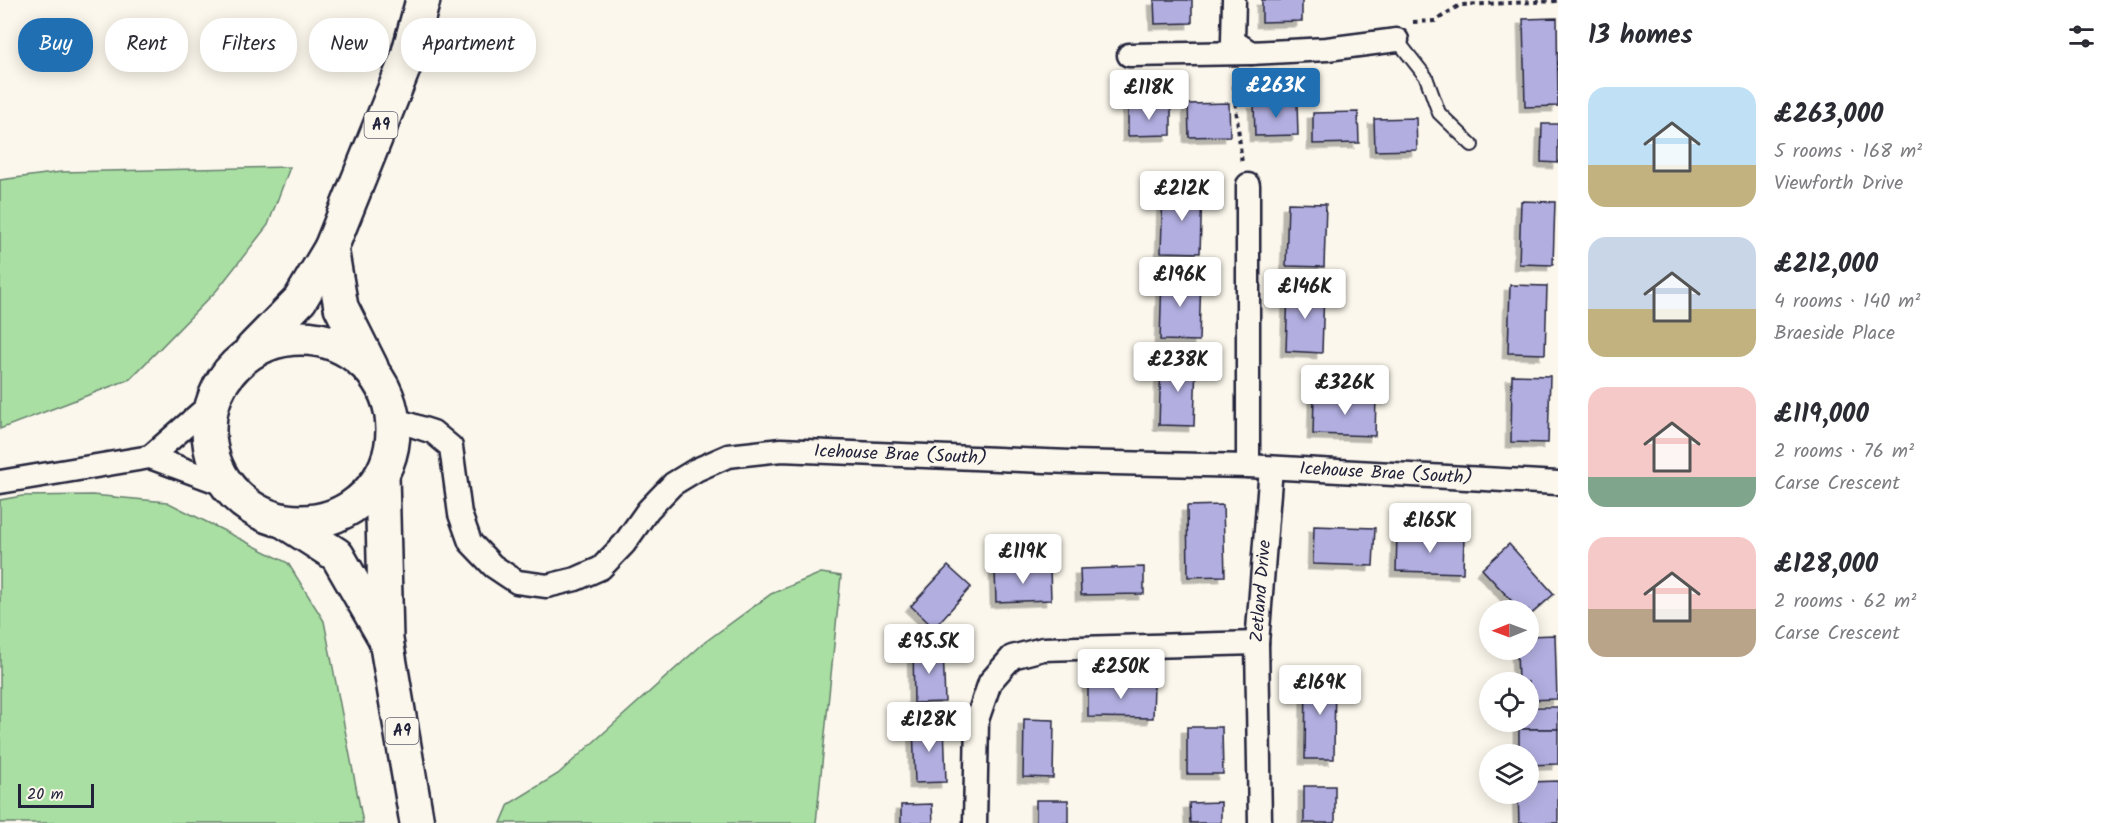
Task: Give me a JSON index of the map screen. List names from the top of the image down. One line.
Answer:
{"streets":{"main road":["A9"],"street":["Icehouse Brae (South)","Zetland Drive"]},"crossings":[["A9","Icehouse Brae (South)"],["Icehouse Brae (South)","Zetland Drive"]],"scale_bar":"20 m","north":"left","page":{"heading":"13 homes","chip":["Buy","Rent","Filters","New","Apartment"],"price":["£263K","£118K","£212K","£196K","£146K","£238K","£326K","£165K","£119K","£95.5K","£250K","£169K","£128K"],"list":[{"name":"£263,000","note":"5 rooms · 168 m² · Viewforth Drive"},{"name":"£212,000","note":"4 rooms · 140 m² · Braeside Place"},{"name":"£119,000","note":"2 rooms · 76 m² · Carse Crescent"},{"name":"£128,000","note":"2 rooms · 62 m² · Carse Crescent"}],"scale":"20 m"}}
